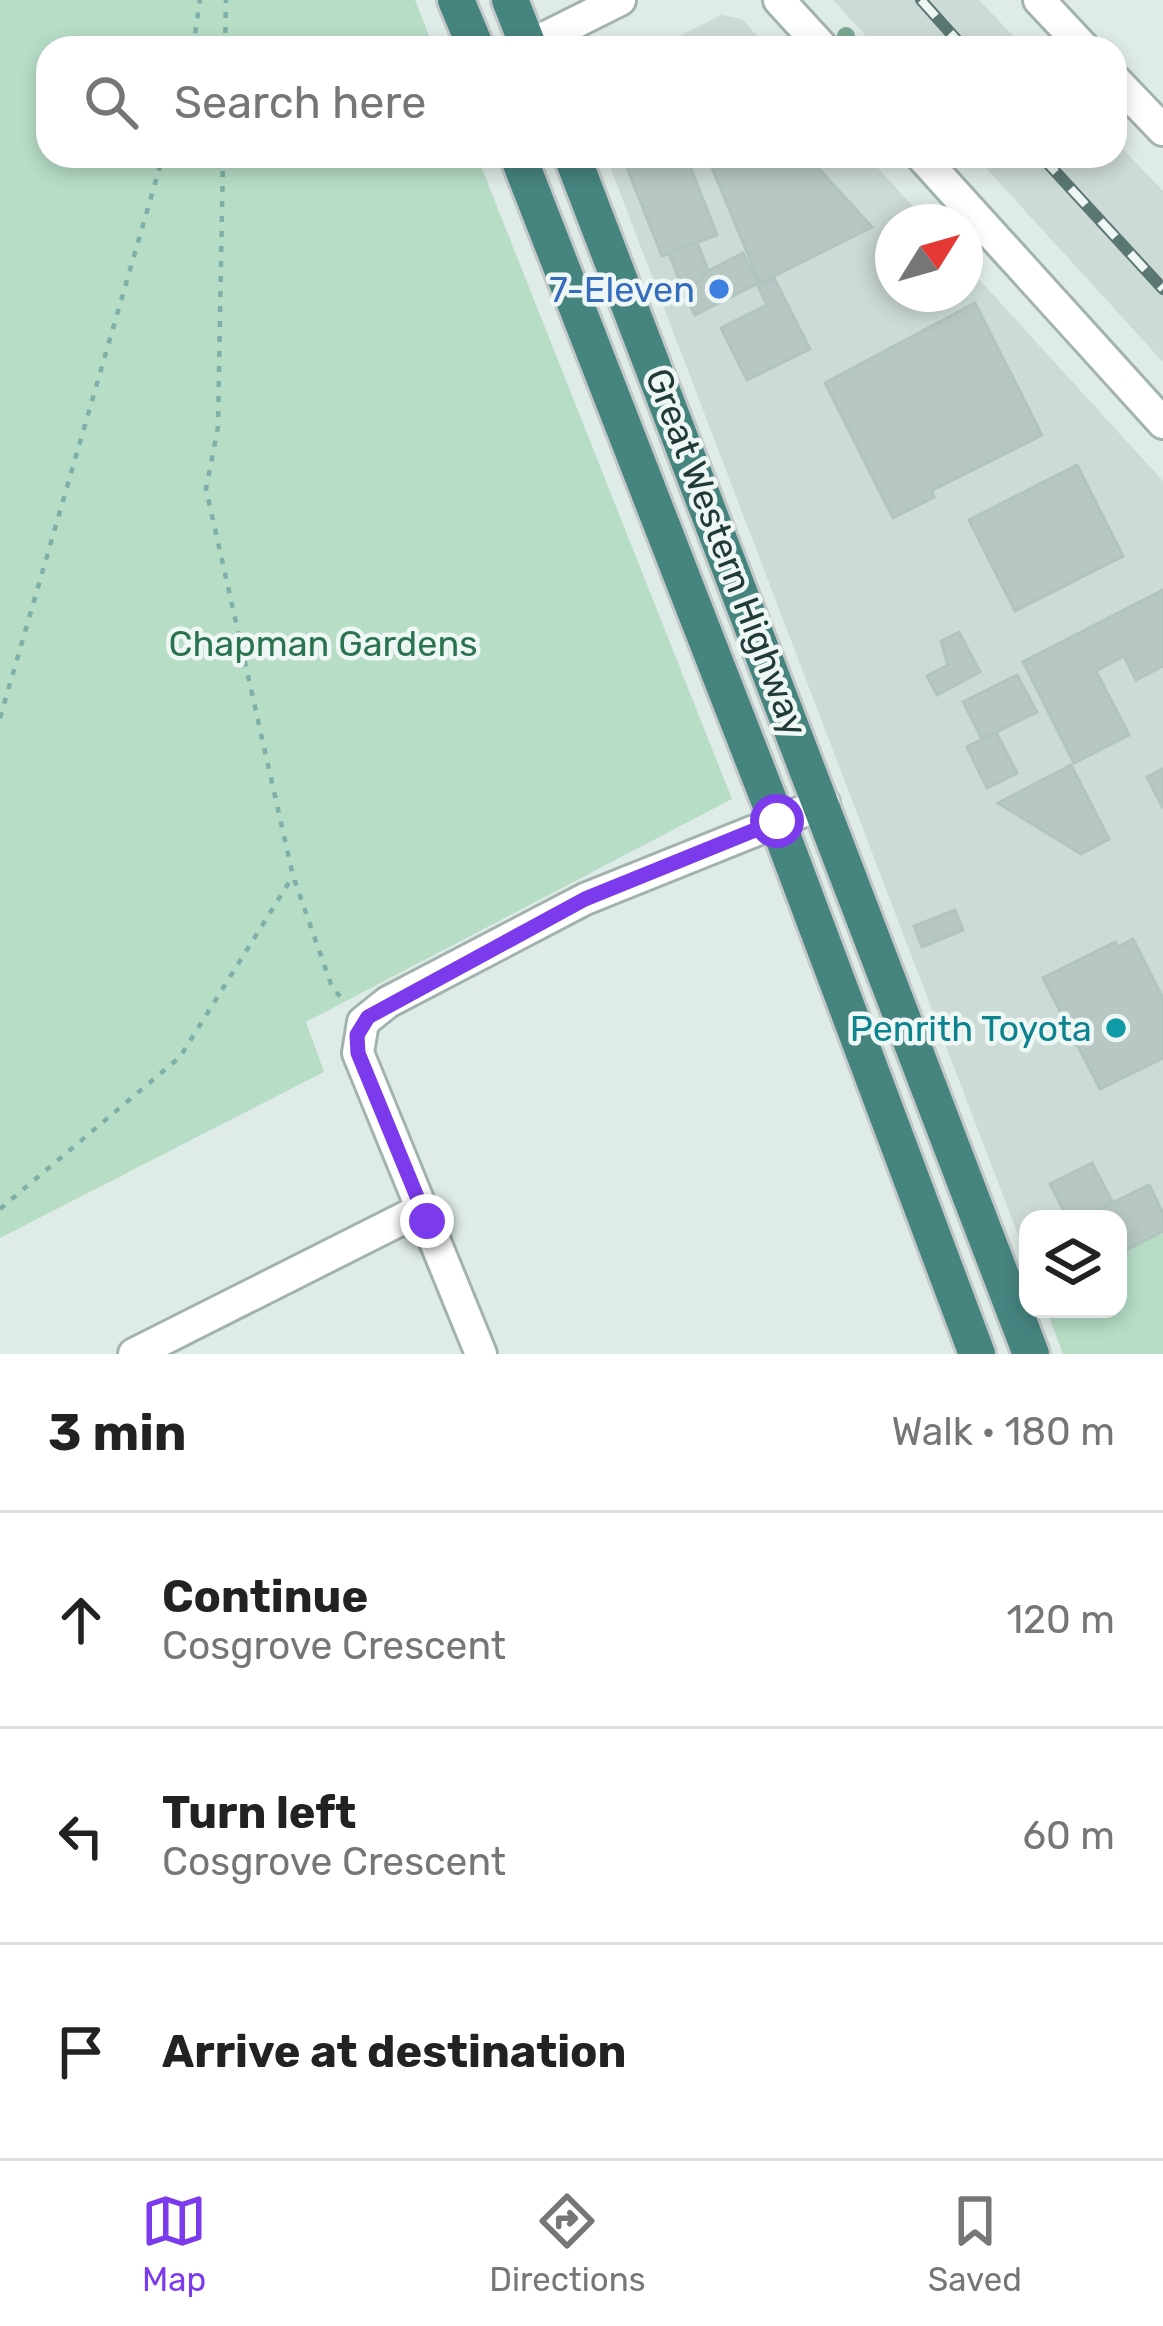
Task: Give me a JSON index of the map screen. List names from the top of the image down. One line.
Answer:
{"streets":{"highway":["Great Western Highway"]},"parks":["Chapman Gardens"],"places":["7-Eleven","Penrith Toyota"],"north":"top right","page":{"search":"Search here","heading":["3 min","Walk · 180 m"],"list":[["Continue","Cosgrove Crescent","120 m"],["Turn left","Cosgrove Crescent","60 m"],"Arrive at destination"],"nav":["Map","Directions","Saved"]}}
